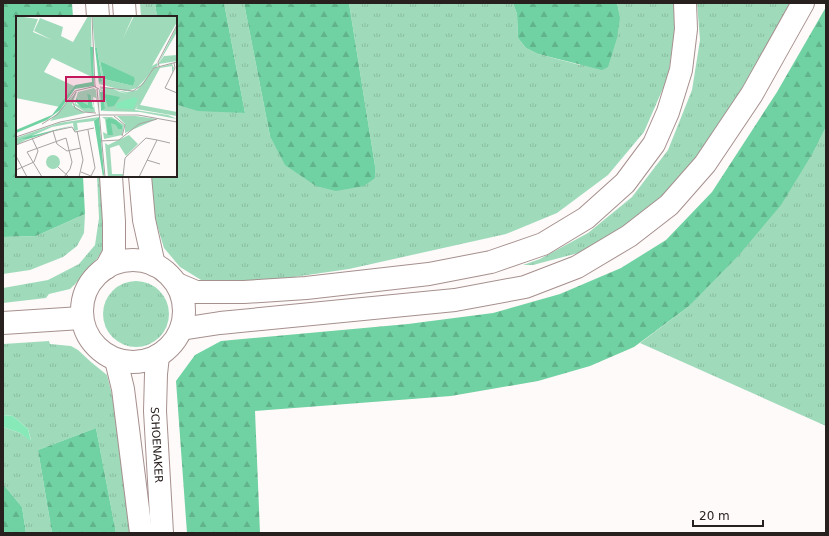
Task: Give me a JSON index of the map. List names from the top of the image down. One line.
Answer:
{"streets":{"main road":["SCHOENAKER"]},"scale_bar":"20 m"}
